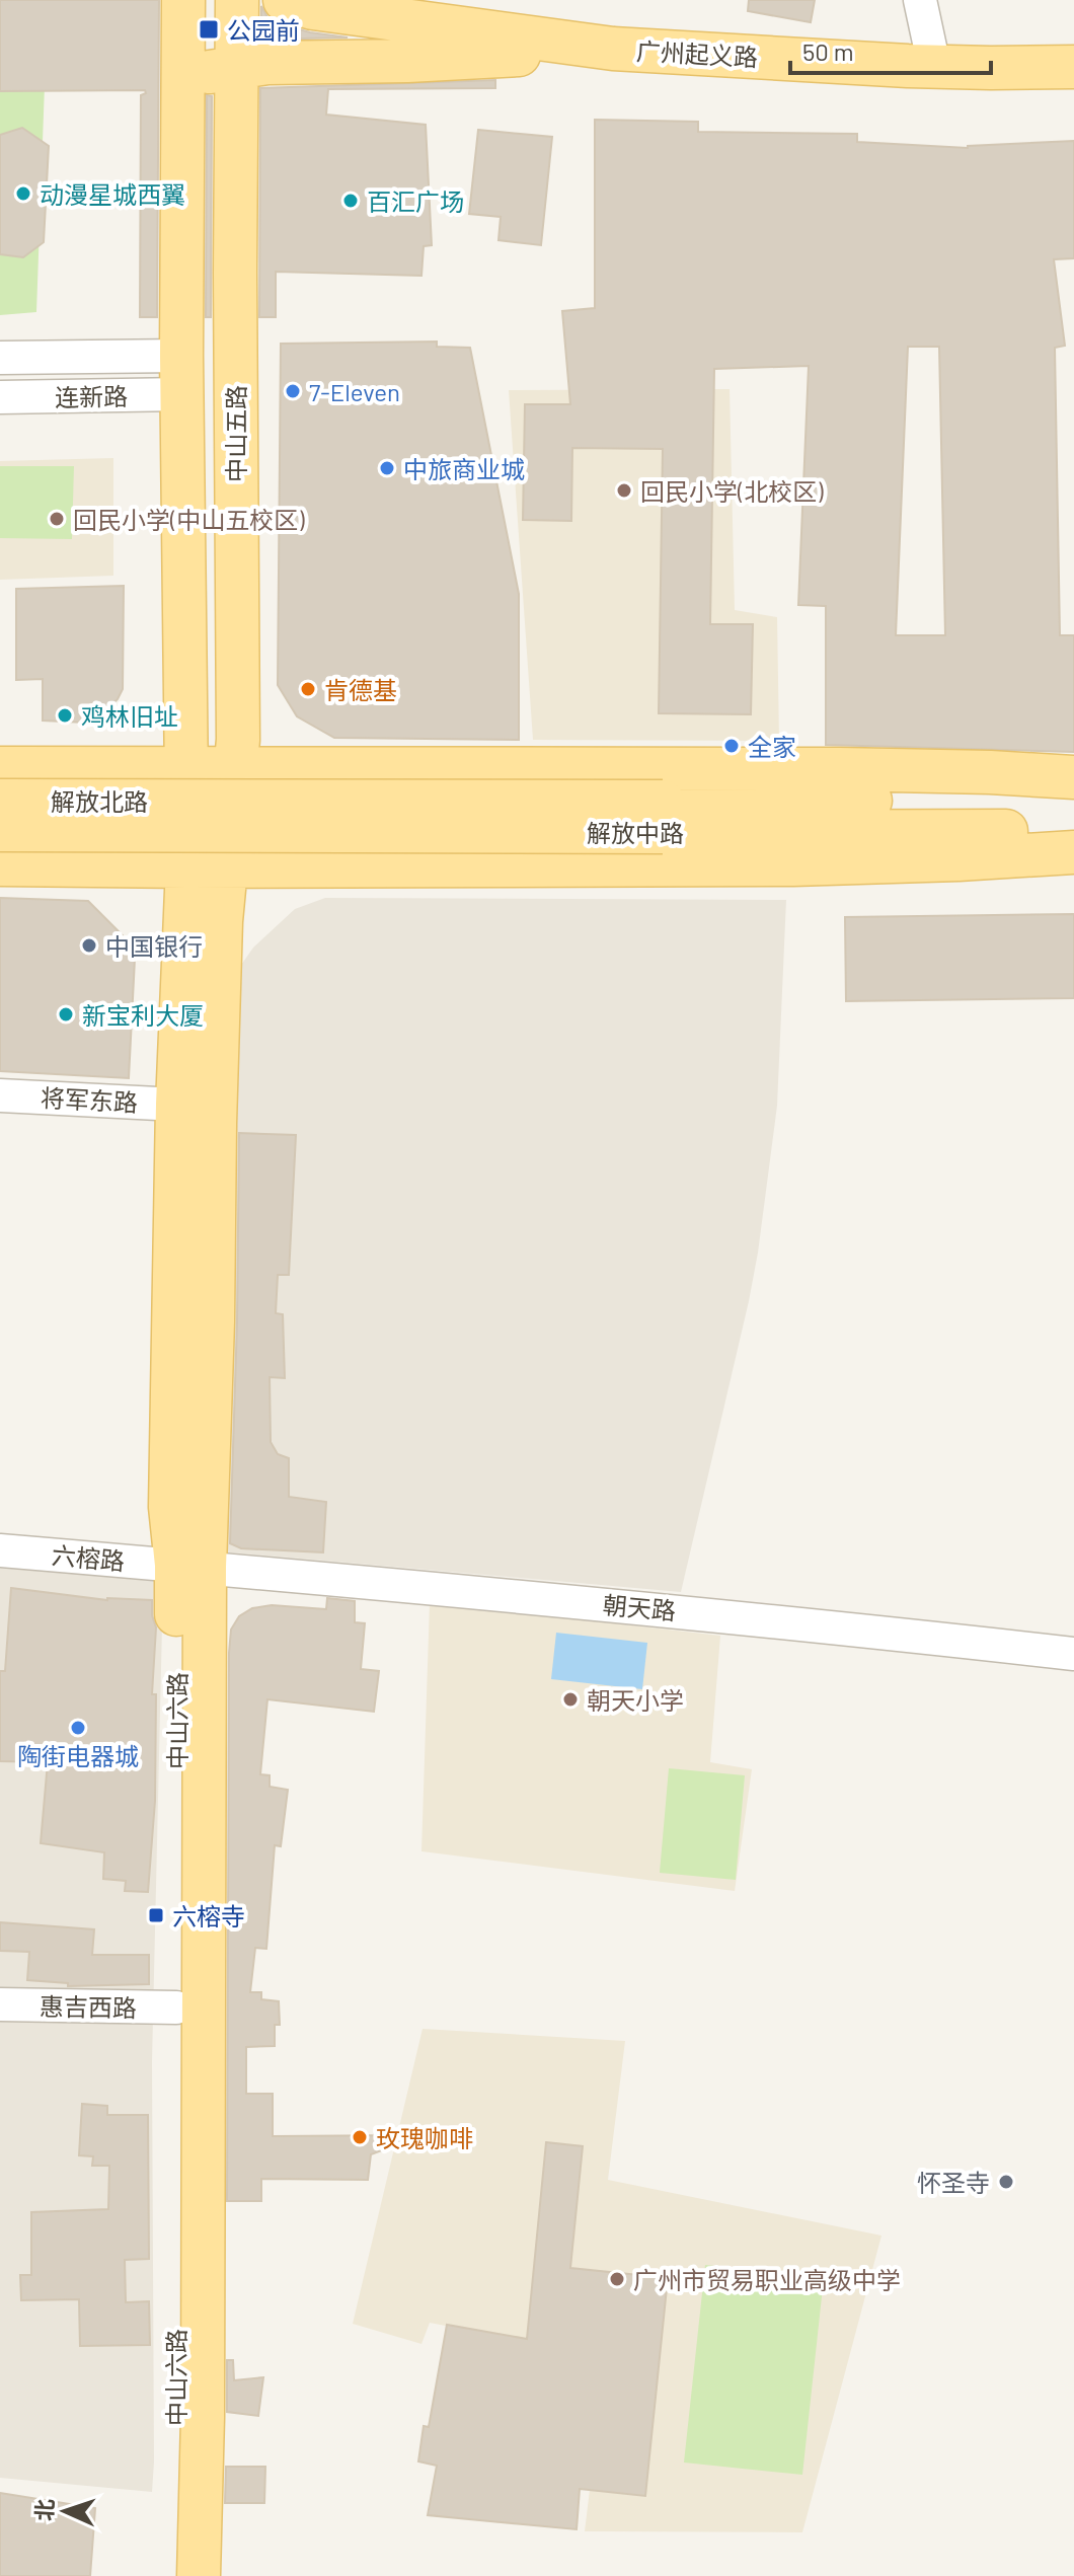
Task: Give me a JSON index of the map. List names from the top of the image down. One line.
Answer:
{"streets":{"main road":["广州起义路","中山五路","解放北路","解放中路","中山六路"],"street":["连新路","将军东路","六榕路","朝天路","惠吉西路"]},"crossings":[["广州起义路","中山五路"],["中山五路","解放北路"],["中山五路","解放中路"],["中山五路","中山六路"],["解放北路","解放中路"],["解放北路","中山六路"],["解放中路","中山六路"],["将军东路","中山六路"],["六榕路","朝天路"],["六榕路","中山六路"],["朝天路","中山六路"],["中山六路","惠吉西路"]],"places":{"transit":["公园前","六榕寺"],"other":["动漫星城西翼","百汇广场","7-Eleven","中旅商业城","回民小学(北校区)","回民小学(中山五校区)","肯德基","鸡林旧址","全家","中国银行","新宝利大厦","朝天小学","陶街电器城","玫瑰咖啡","怀圣寺","广州市贸易职业高级中学"]},"scale_bar":"50 m","north":"left"}
